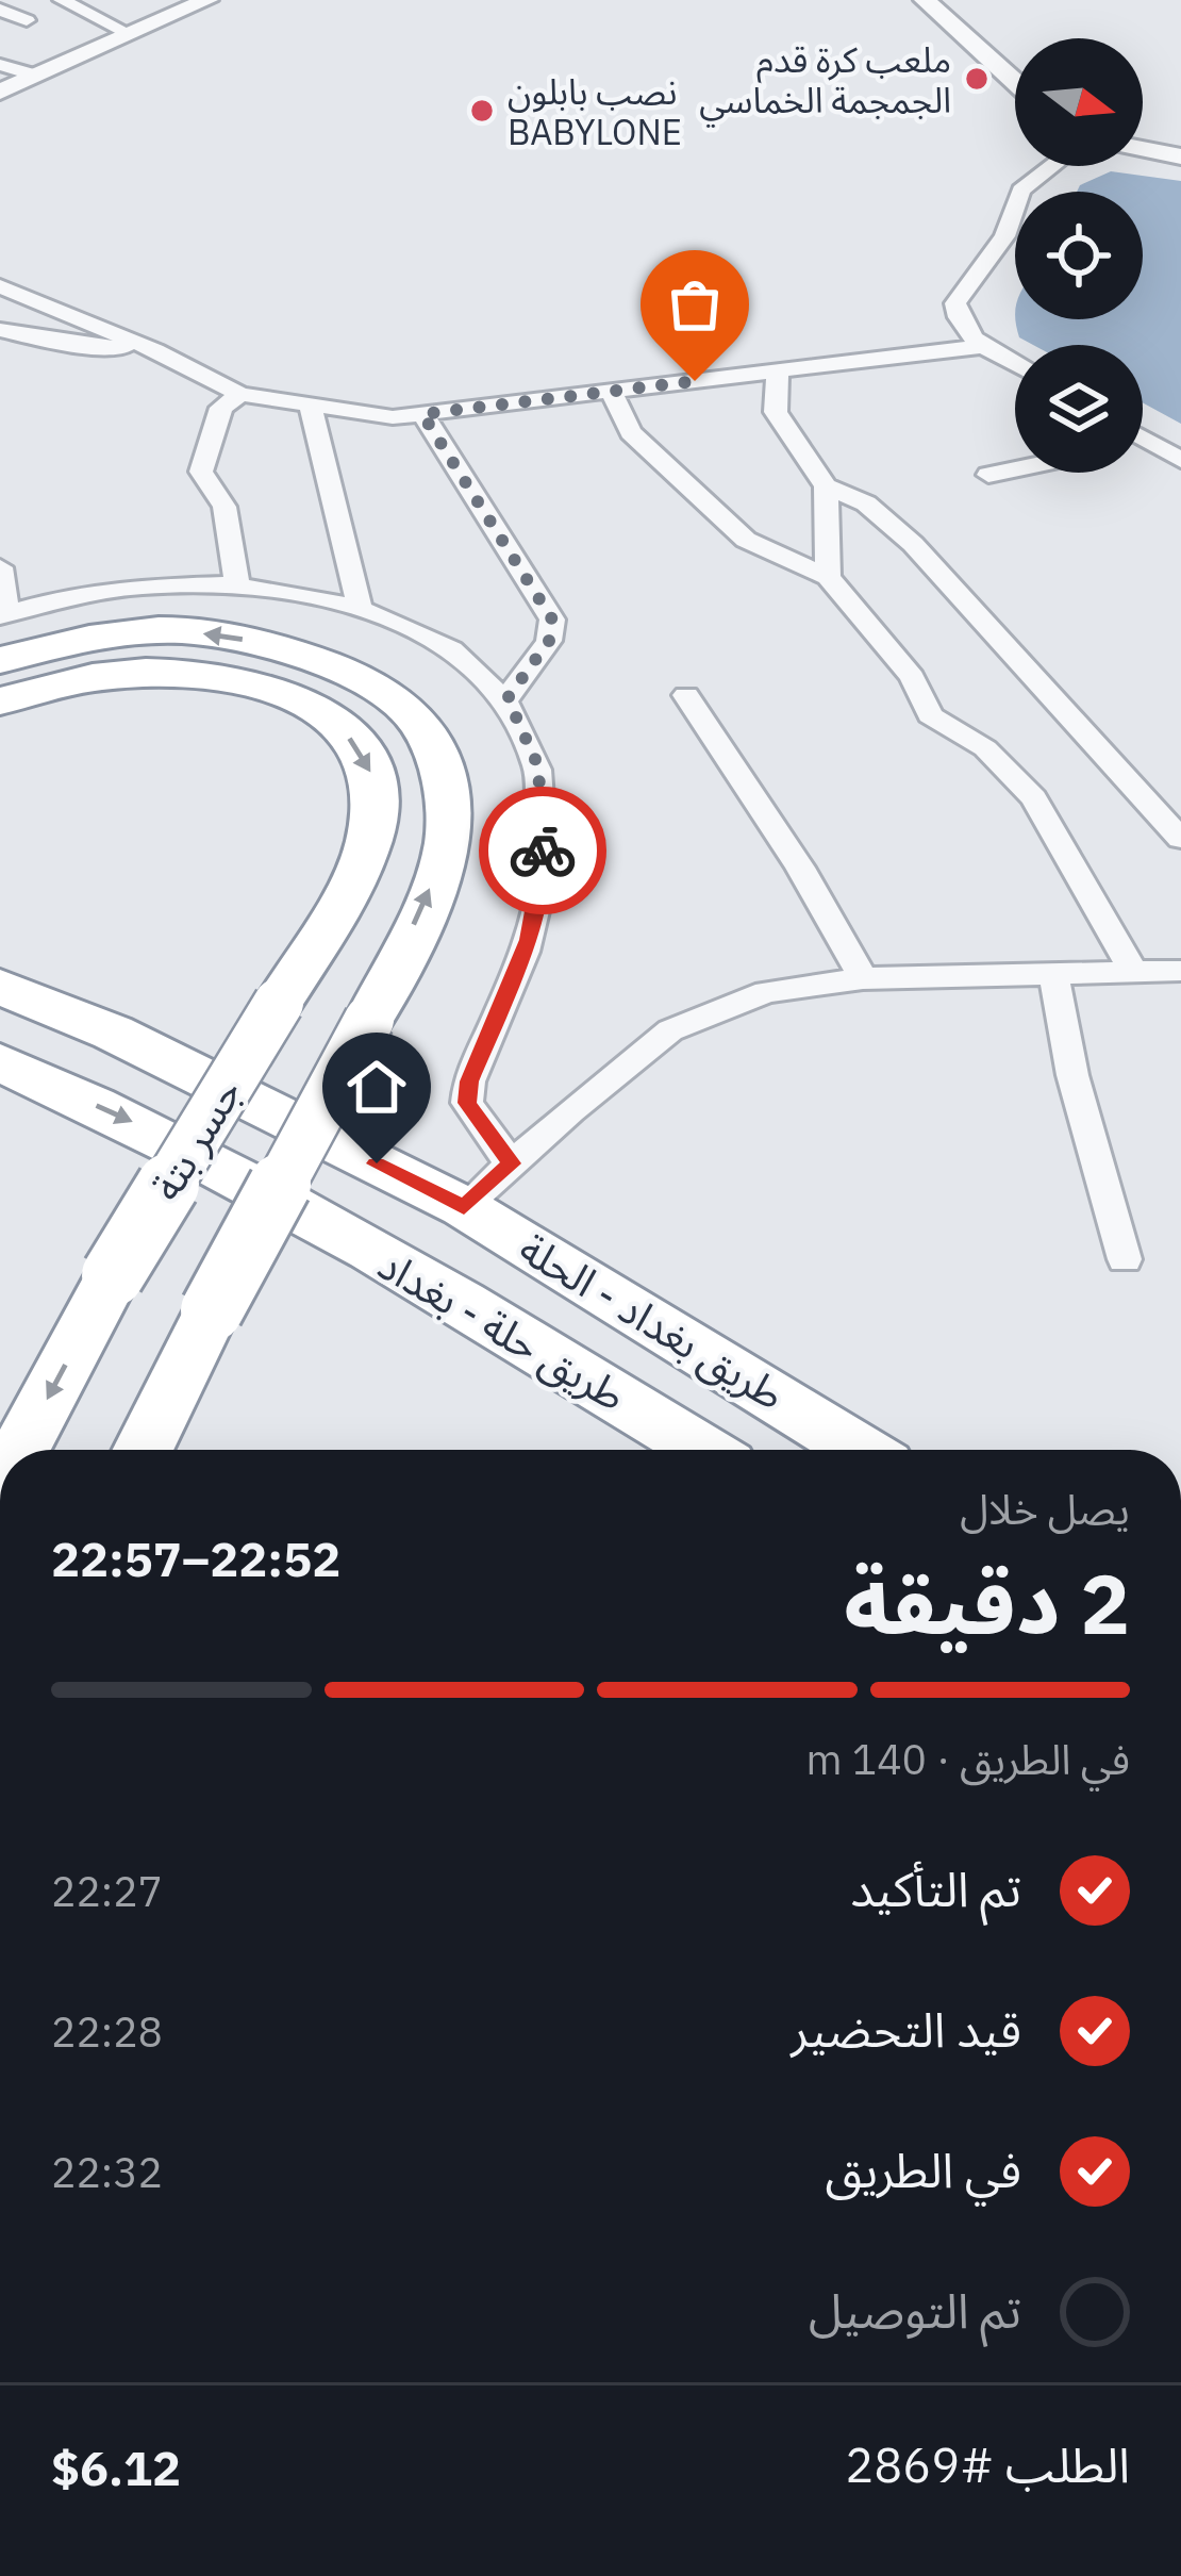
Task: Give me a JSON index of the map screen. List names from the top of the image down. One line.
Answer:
{"streets":{"highway":["جسر بتة","طريق بغداد - الحلة","طريق حلة - بغداد"]},"one_way":["طريق حلة - بغداد"],"places":["ملعب كرة قدم الجمجمة الخماسي","نصب بابلون BABYLONE"],"north":"right","page":{"heading":["2 دقيقة","يصل خلال","22:52–22:57"],"panel":["الطلب #2869","$6.12"],"bar":"في الطريق · 140 m","list":[["تم التأكيد","22:27"],["قيد التحضير","22:28"],["في الطريق","22:32"],"تم التوصيل"]}}
